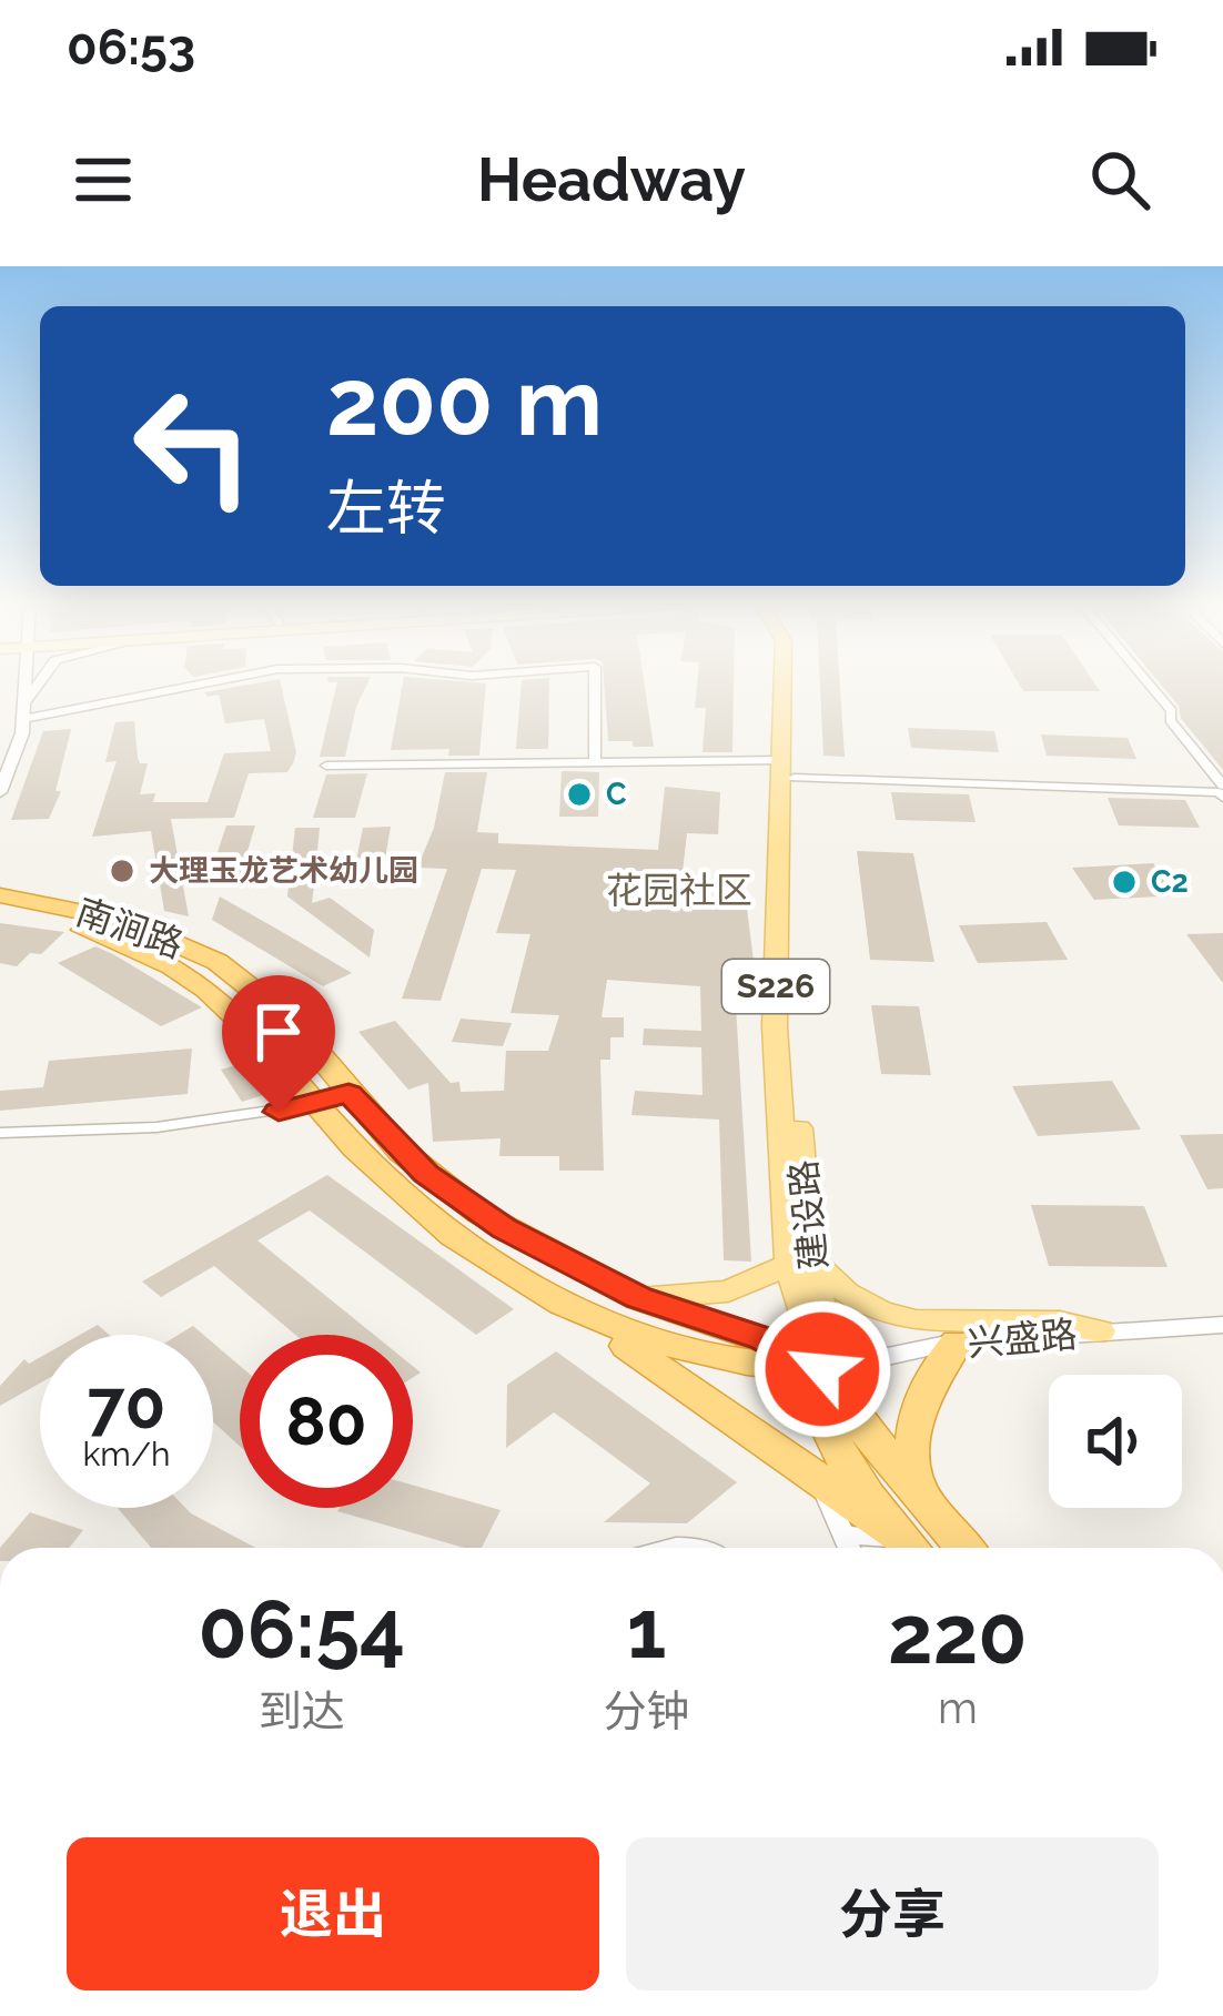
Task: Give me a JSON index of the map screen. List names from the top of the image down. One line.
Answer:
{"streets":{"highway":["南涧路"],"main road":["S226","建设路"],"street":["兴盛路"]},"crossings":[["南涧路","建设路"],["南涧路","兴盛路"],["建设路","兴盛路"]],"districts":["花园社区"],"places":["C","大理玉龙艺术幼儿园","C2"],"page":{"status":"06:53","header":"Headway","turn":["200 m","左转"],"speed":"70 km/h","limit":"80","eta":["06:54","到达","1","分钟","220","m"],"buttons":["退出","分享"]}}
